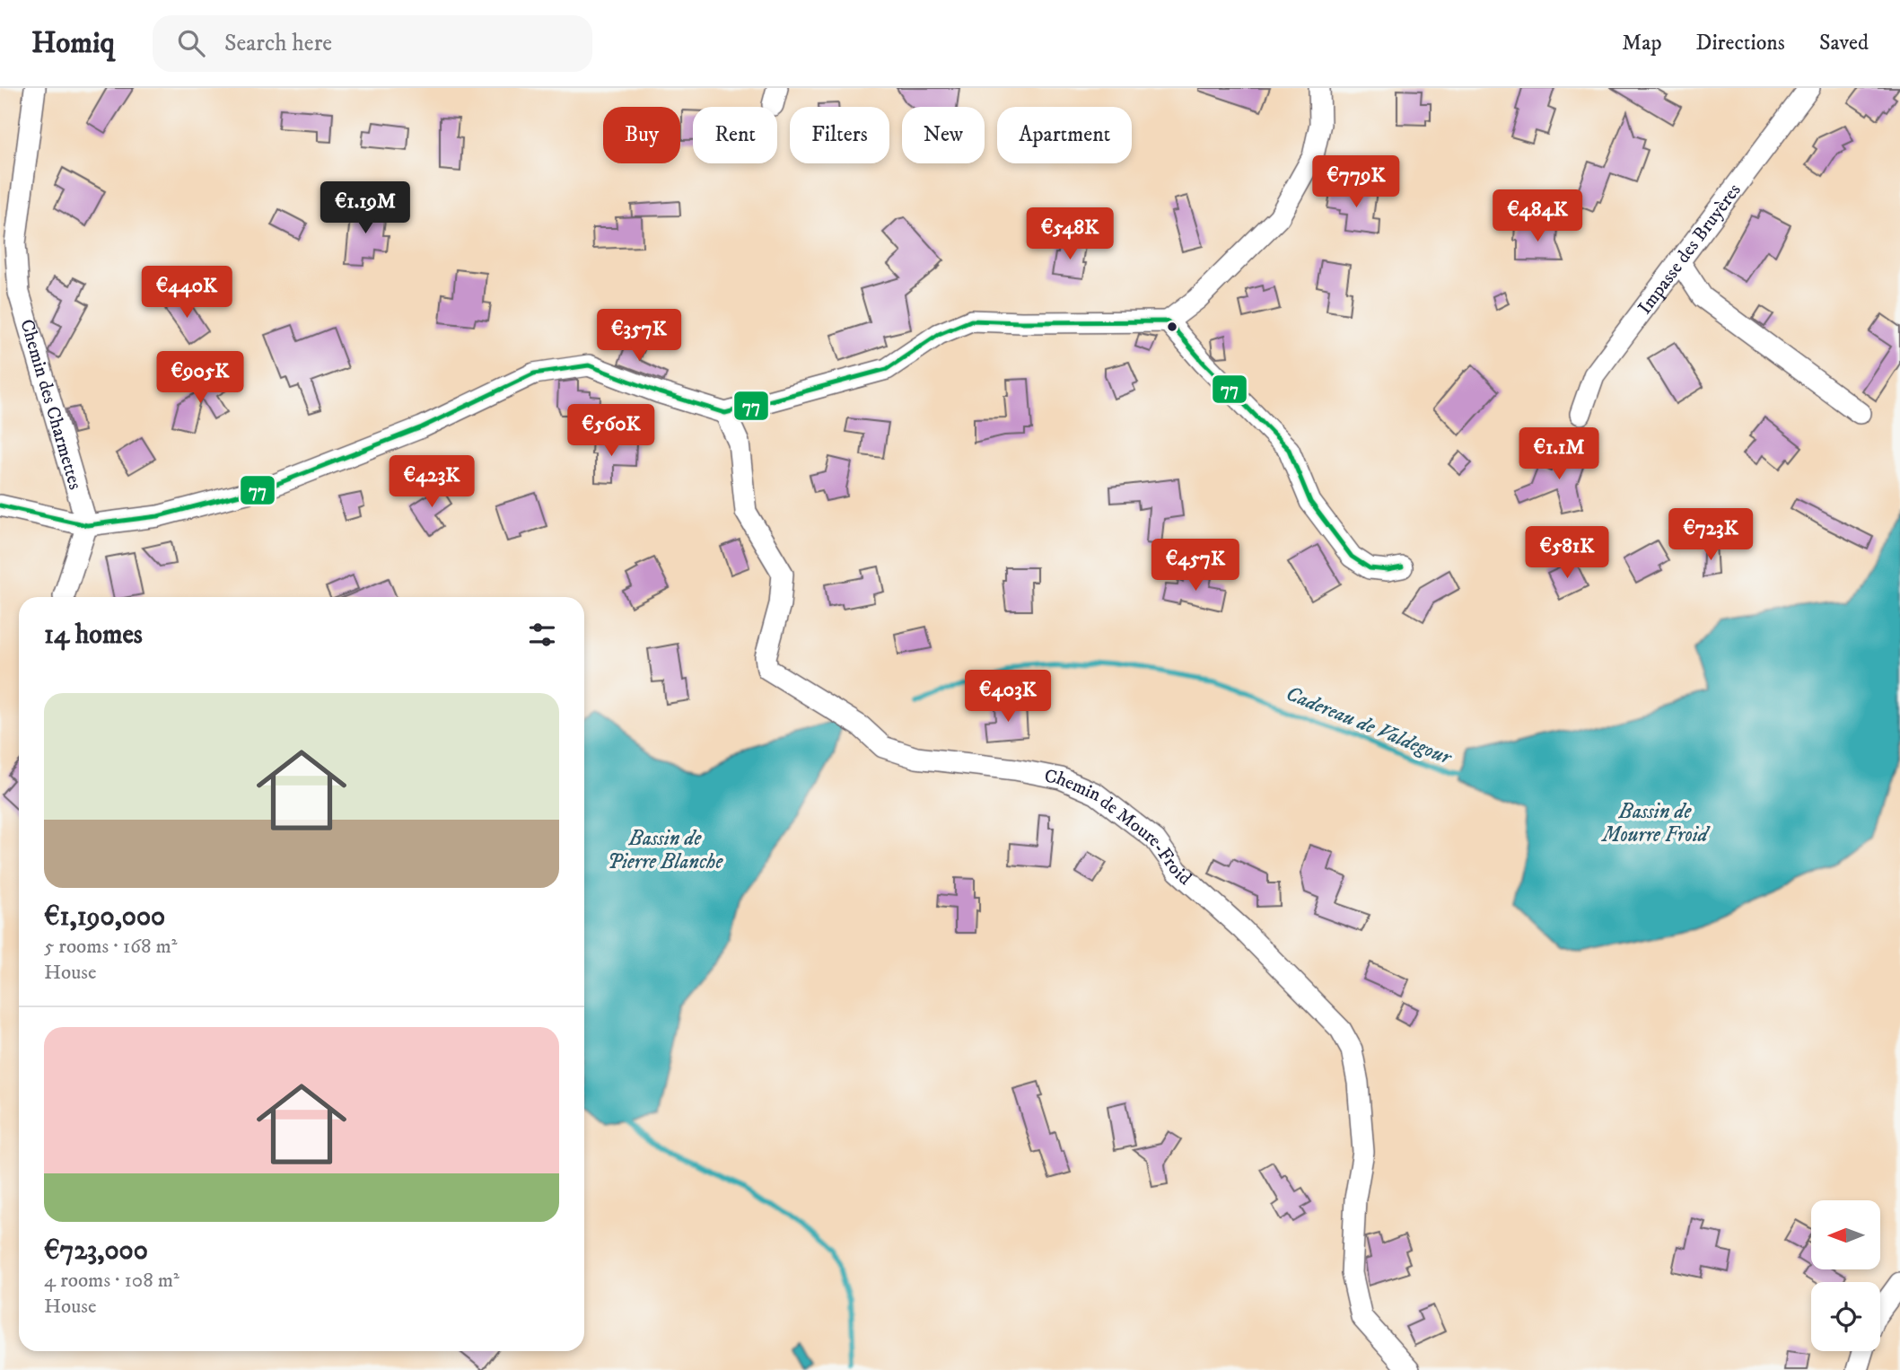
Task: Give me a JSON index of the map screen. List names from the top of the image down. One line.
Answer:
{"streets":{"street":["Impasse des Bruyères","Chemin des Charmettes","Chemin de Moure-Froid"]},"water":["Cadereau de Valdegour","Bassin de Mourre Froid","Bassin de Pierre Blanche"],"lines":["transit line 77"],"north":"left","page":{"header":"Homiq","search":"Search here","nav":["Map","Directions","Saved"],"chip":["Buy","Rent","Filters","New","Apartment"],"price":["€779K","€1.19M","€484K","€548K","€440K","€357K","€905K","€560K","€1.1M","€423K","€723K","€581K","€457K","€403K"],"heading":"14 homes","list":[{"name":"€1,190,000","note":"5 rooms · 168 m² · House"},{"name":"€723,000","note":"4 rooms · 108 m² · House"}]}}
